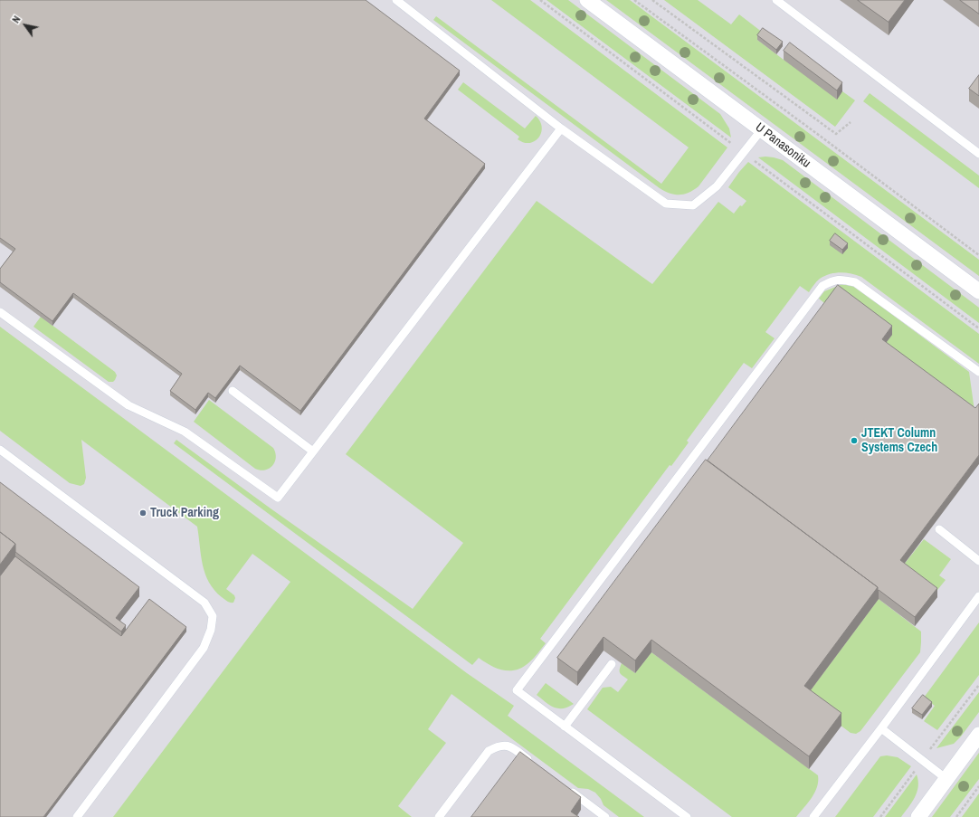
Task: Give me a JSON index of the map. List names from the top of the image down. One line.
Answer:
{"streets":{"street":["U Panasoniku"]},"places":["JTEKT Column Systems Czech","Truck Parking"],"north":"top left"}
